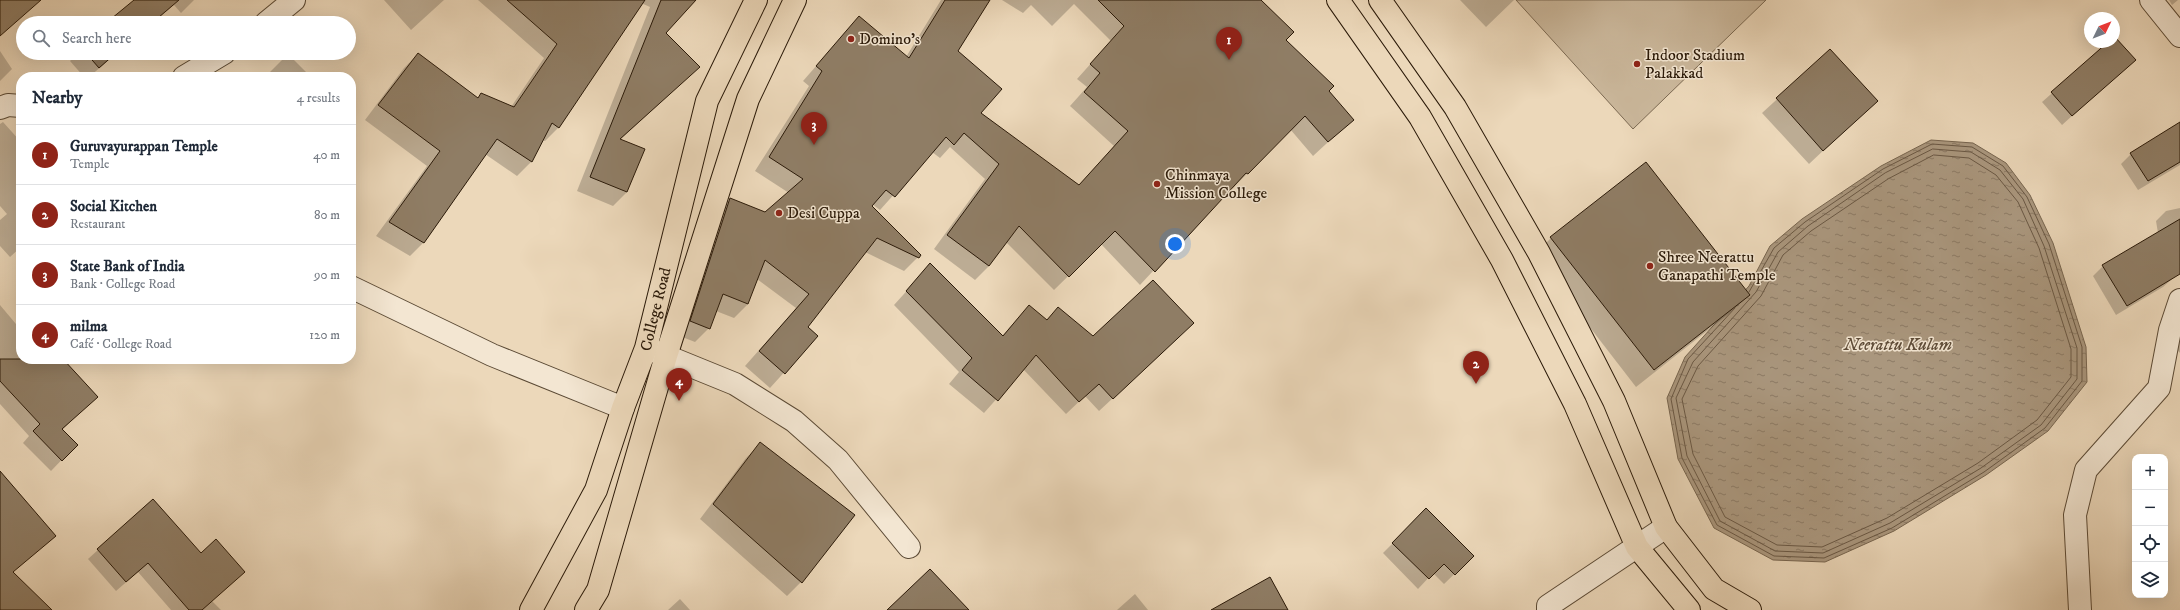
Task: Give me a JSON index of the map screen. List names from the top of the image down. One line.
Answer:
{"streets":{"main road":["College Road"]},"water":["Neerattu Kulam"],"places":["Domino's","Indoor Stadium Palakkad","Chinmaya Mission College","Desi Cuppa","Shree Neerattu Ganapathi Temple"],"north":"top right","page":{"search":"Search here","pins":["1","3","2","4"],"heading":["Nearby","4 results"],"list":[{"mark":"1","name":"Guruvayurappan Temple","note":"Temple","value":"40 m"},{"mark":"2","name":"Social Kitchen","note":"Restaurant","value":"80 m"},{"mark":"3","name":"State Bank of India","note":"Bank · College Road","value":"90 m"},{"mark":"4","name":"milma","note":"Café · College Road","value":"120 m"}],"map_buttons":["+","−"]}}
